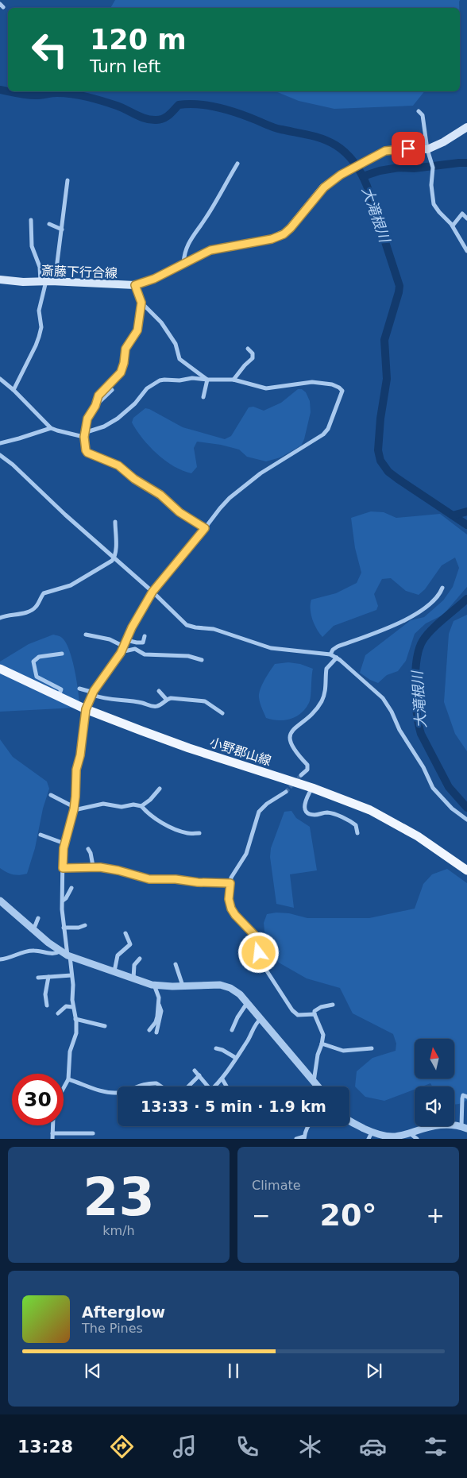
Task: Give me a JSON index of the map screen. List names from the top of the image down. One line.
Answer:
{"streets":{"main road":["斎藤下行合線","小野郡山線"]},"water":["大滝根川"],"north":"top","page":{"turn":["120 m","Turn left"],"limit":"30","trip":"13:33 · 5 min · 1.9 km","tile":[["23","km/h"],"Climate"],"heat":["−","20°","+"],"song":["Afterglow","The Pines"],"tabs":"13:28"}}
